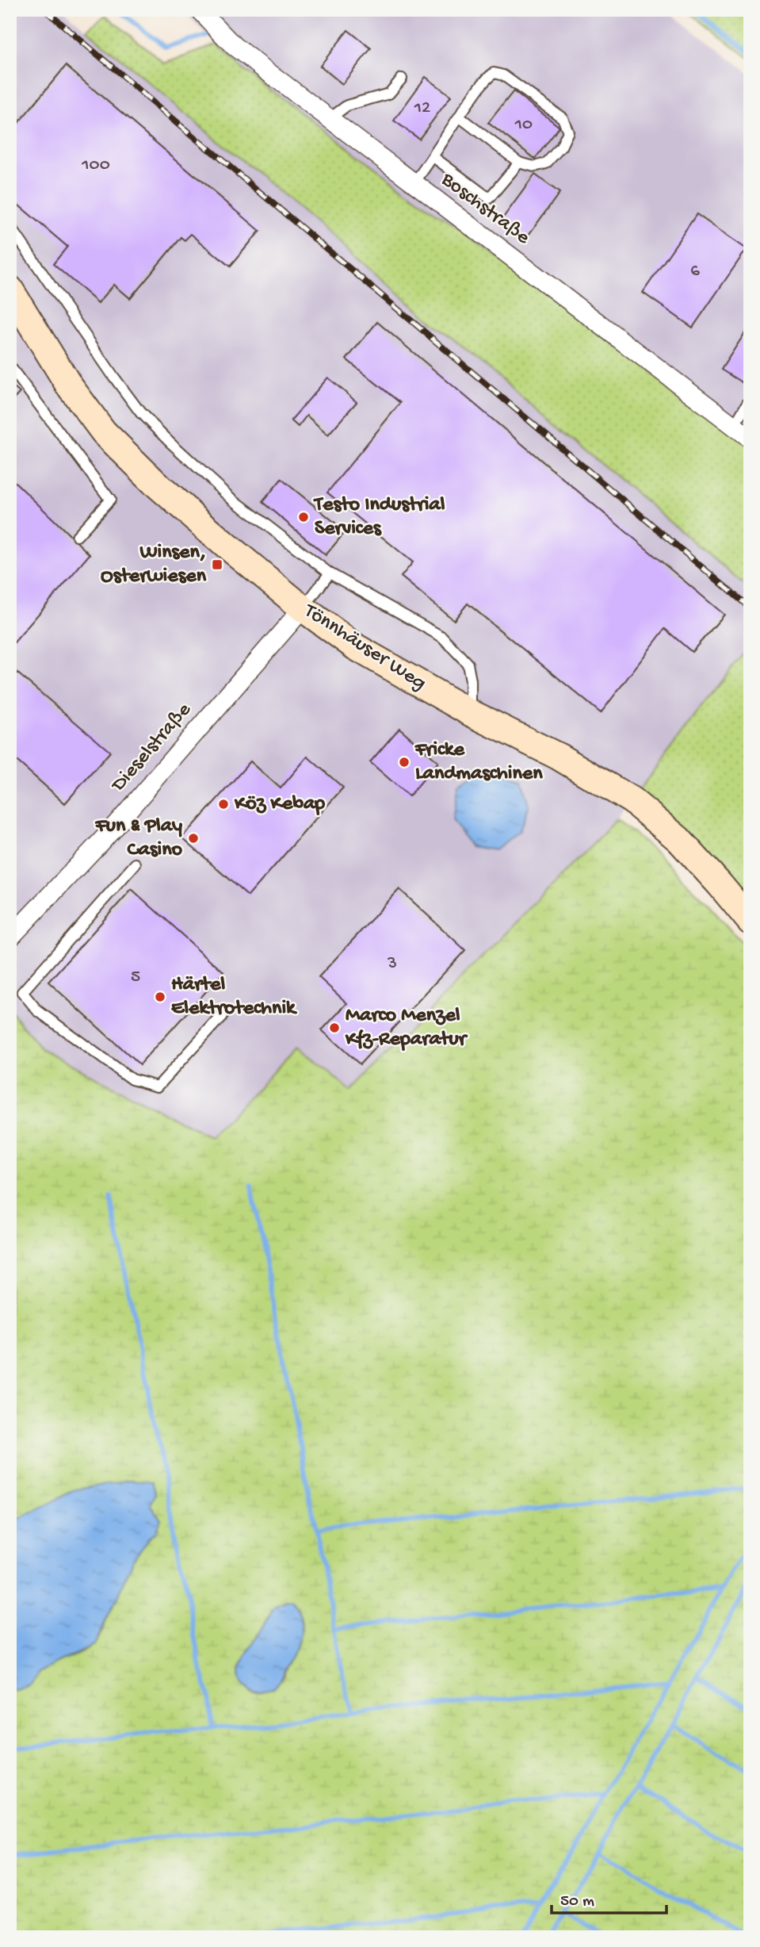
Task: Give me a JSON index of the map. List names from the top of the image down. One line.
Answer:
{"streets":{"main road":["Tönnhäuser Weg"],"street":["Boschstraße","Dieselstraße"]},"crossings":[["Tönnhäuser Weg","Dieselstraße"]],"places":{"other":["Testo Industrial Services","Fricke Landmaschinen","Köz Kebap","Fun & Play Casino","Härtel Elektrotechnik","Marco Menzel Kfz-Reparatur"],"transit":["Winsen, Osterwiesen"]},"house_numbers":["12","10","100","6","3","5"],"scale_bar":"50 m"}
